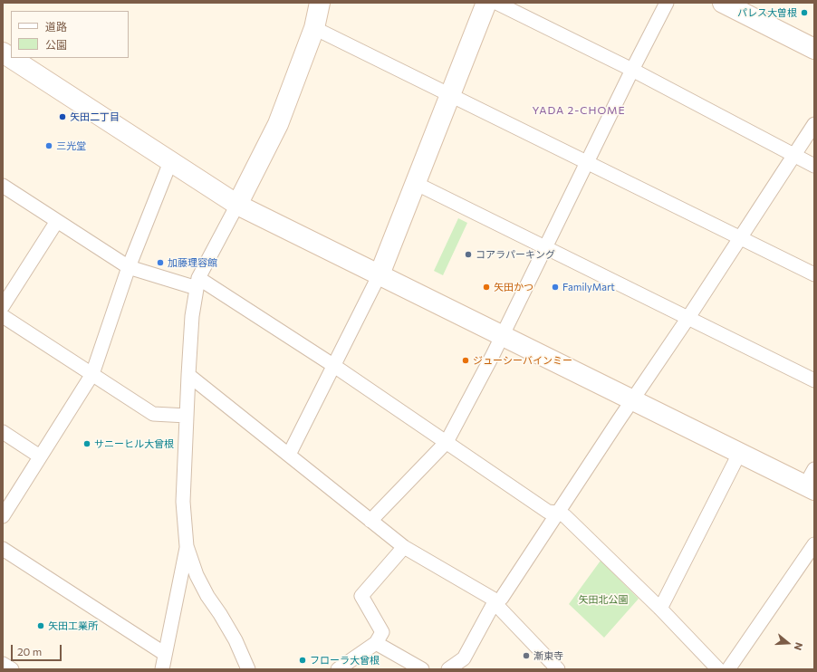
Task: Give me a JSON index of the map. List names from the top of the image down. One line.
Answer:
{"districts":["YADA 2-CHOME"],"parks":["矢田北公園"],"places":["パレス大曽根","矢田二丁目","三光堂","コアラパーキング","加藤理容館","矢田かつ","FamilyMart","ジューシーバインミー","サニーヒル大曾根","矢田工業所","漸東寺","フローラ大曾根"],"legend":["道路","公園"],"scale_bar":"20 m","north":"right"}
